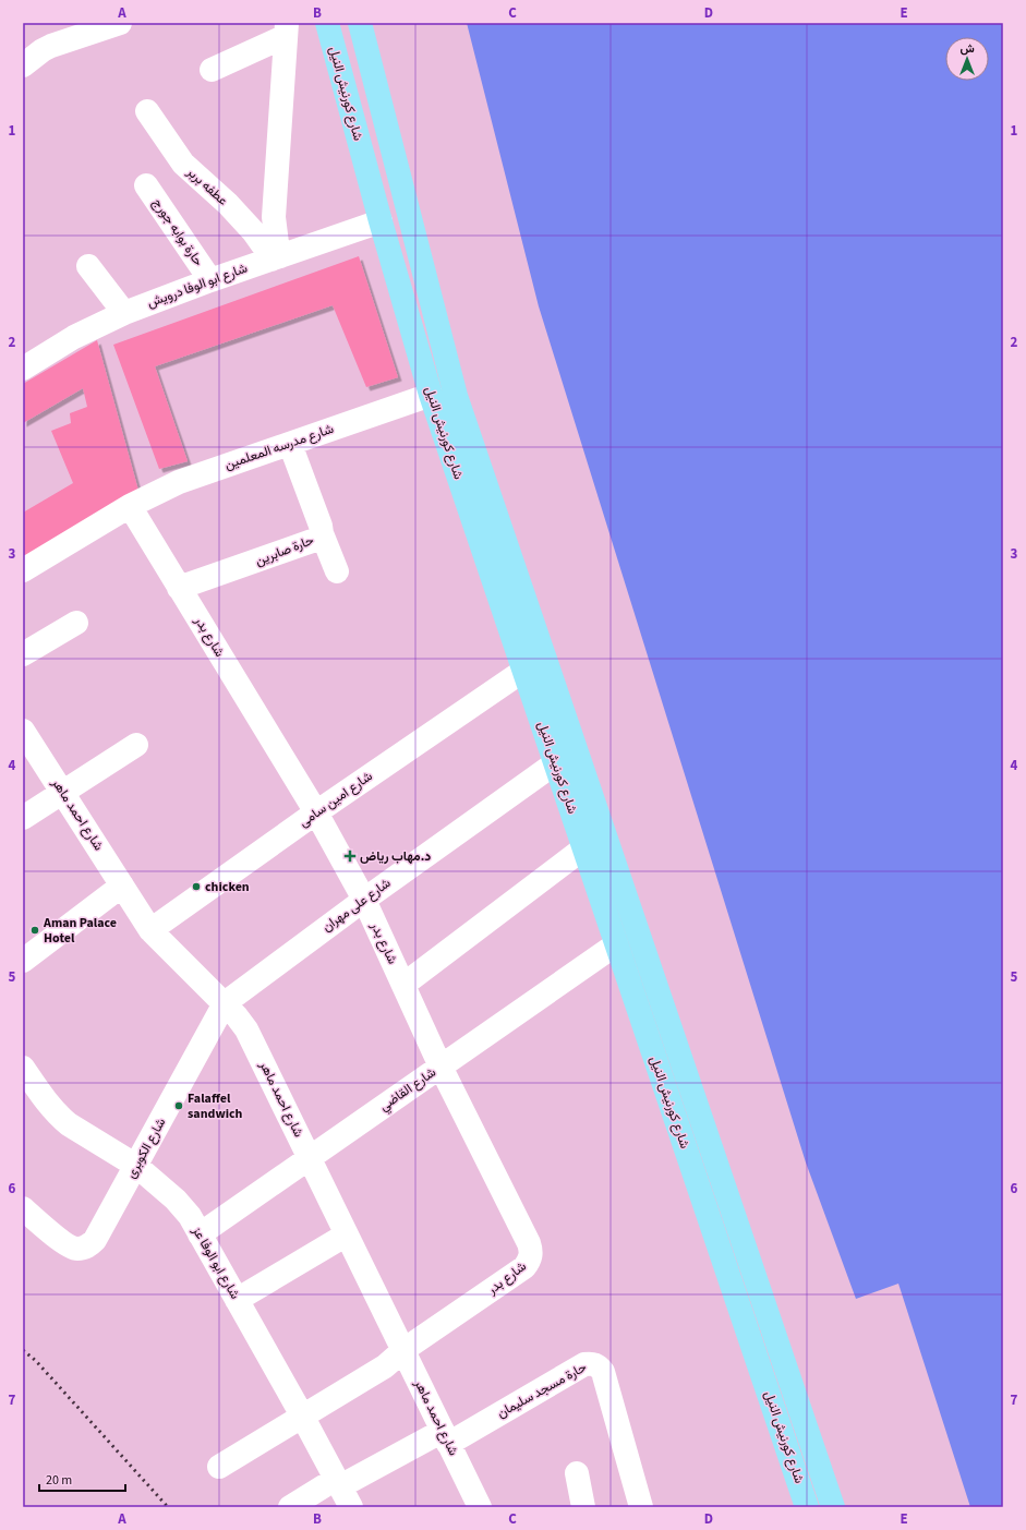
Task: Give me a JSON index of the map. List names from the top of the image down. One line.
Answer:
{"streets":{"main road":["شارع كورنيش النيل"],"street":["عطفه بربر","حارة بوابه جورج","شارع ابو الوفا درويش","شارع مدرسه المعلمين","حارة صابرين","شارع بدر","شارع امين سامى","شارع احمد ماهر","شارع على مهران","شارع القاضي","شارع الكوبرى","شارع ابو الوفا عز","حارة مسجد سليمان"]},"crossings":[["شارع كورنيش النيل","شارع ابو الوفا درويش"],["شارع كورنيش النيل","شارع مدرسه المعلمين"],["شارع كورنيش النيل","شارع امين سامى"],["شارع كورنيش النيل","شارع على مهران"],["شارع كورنيش النيل","شارع القاضي"],["عطفه بربر","شارع ابو الوفا درويش"],["حارة بوابه جورج","شارع ابو الوفا درويش"],["شارع مدرسه المعلمين","حارة صابرين"],["شارع مدرسه المعلمين","شارع بدر"],["حارة صابرين","شارع بدر"],["شارع بدر","شارع امين سامى"],["شارع بدر","شارع احمد ماهر"],["شارع بدر","شارع على مهران"],["شارع بدر","شارع القاضي"],["شارع امين سامى","شارع احمد ماهر"],["شارع احمد ماهر","شارع على مهران"],["شارع احمد ماهر","شارع القاضي"],["شارع احمد ماهر","شارع الكوبرى"],["شارع احمد ماهر","حارة مسجد سليمان"],["شارع على مهران","شارع الكوبرى"],["شارع القاضي","شارع ابو الوفا عز"],["شارع الكوبرى","شارع ابو الوفا عز"]],"places":{"health":["د.مهاب رياض"],"other":["chicken","Aman Palace Hotel","Falaffel sandwich"]},"scale_bar":"20 m","north":"top","grid":{"columns":["A","B","C","D","E"],"rows":["1","2","3","4","5","6","7"]}}
